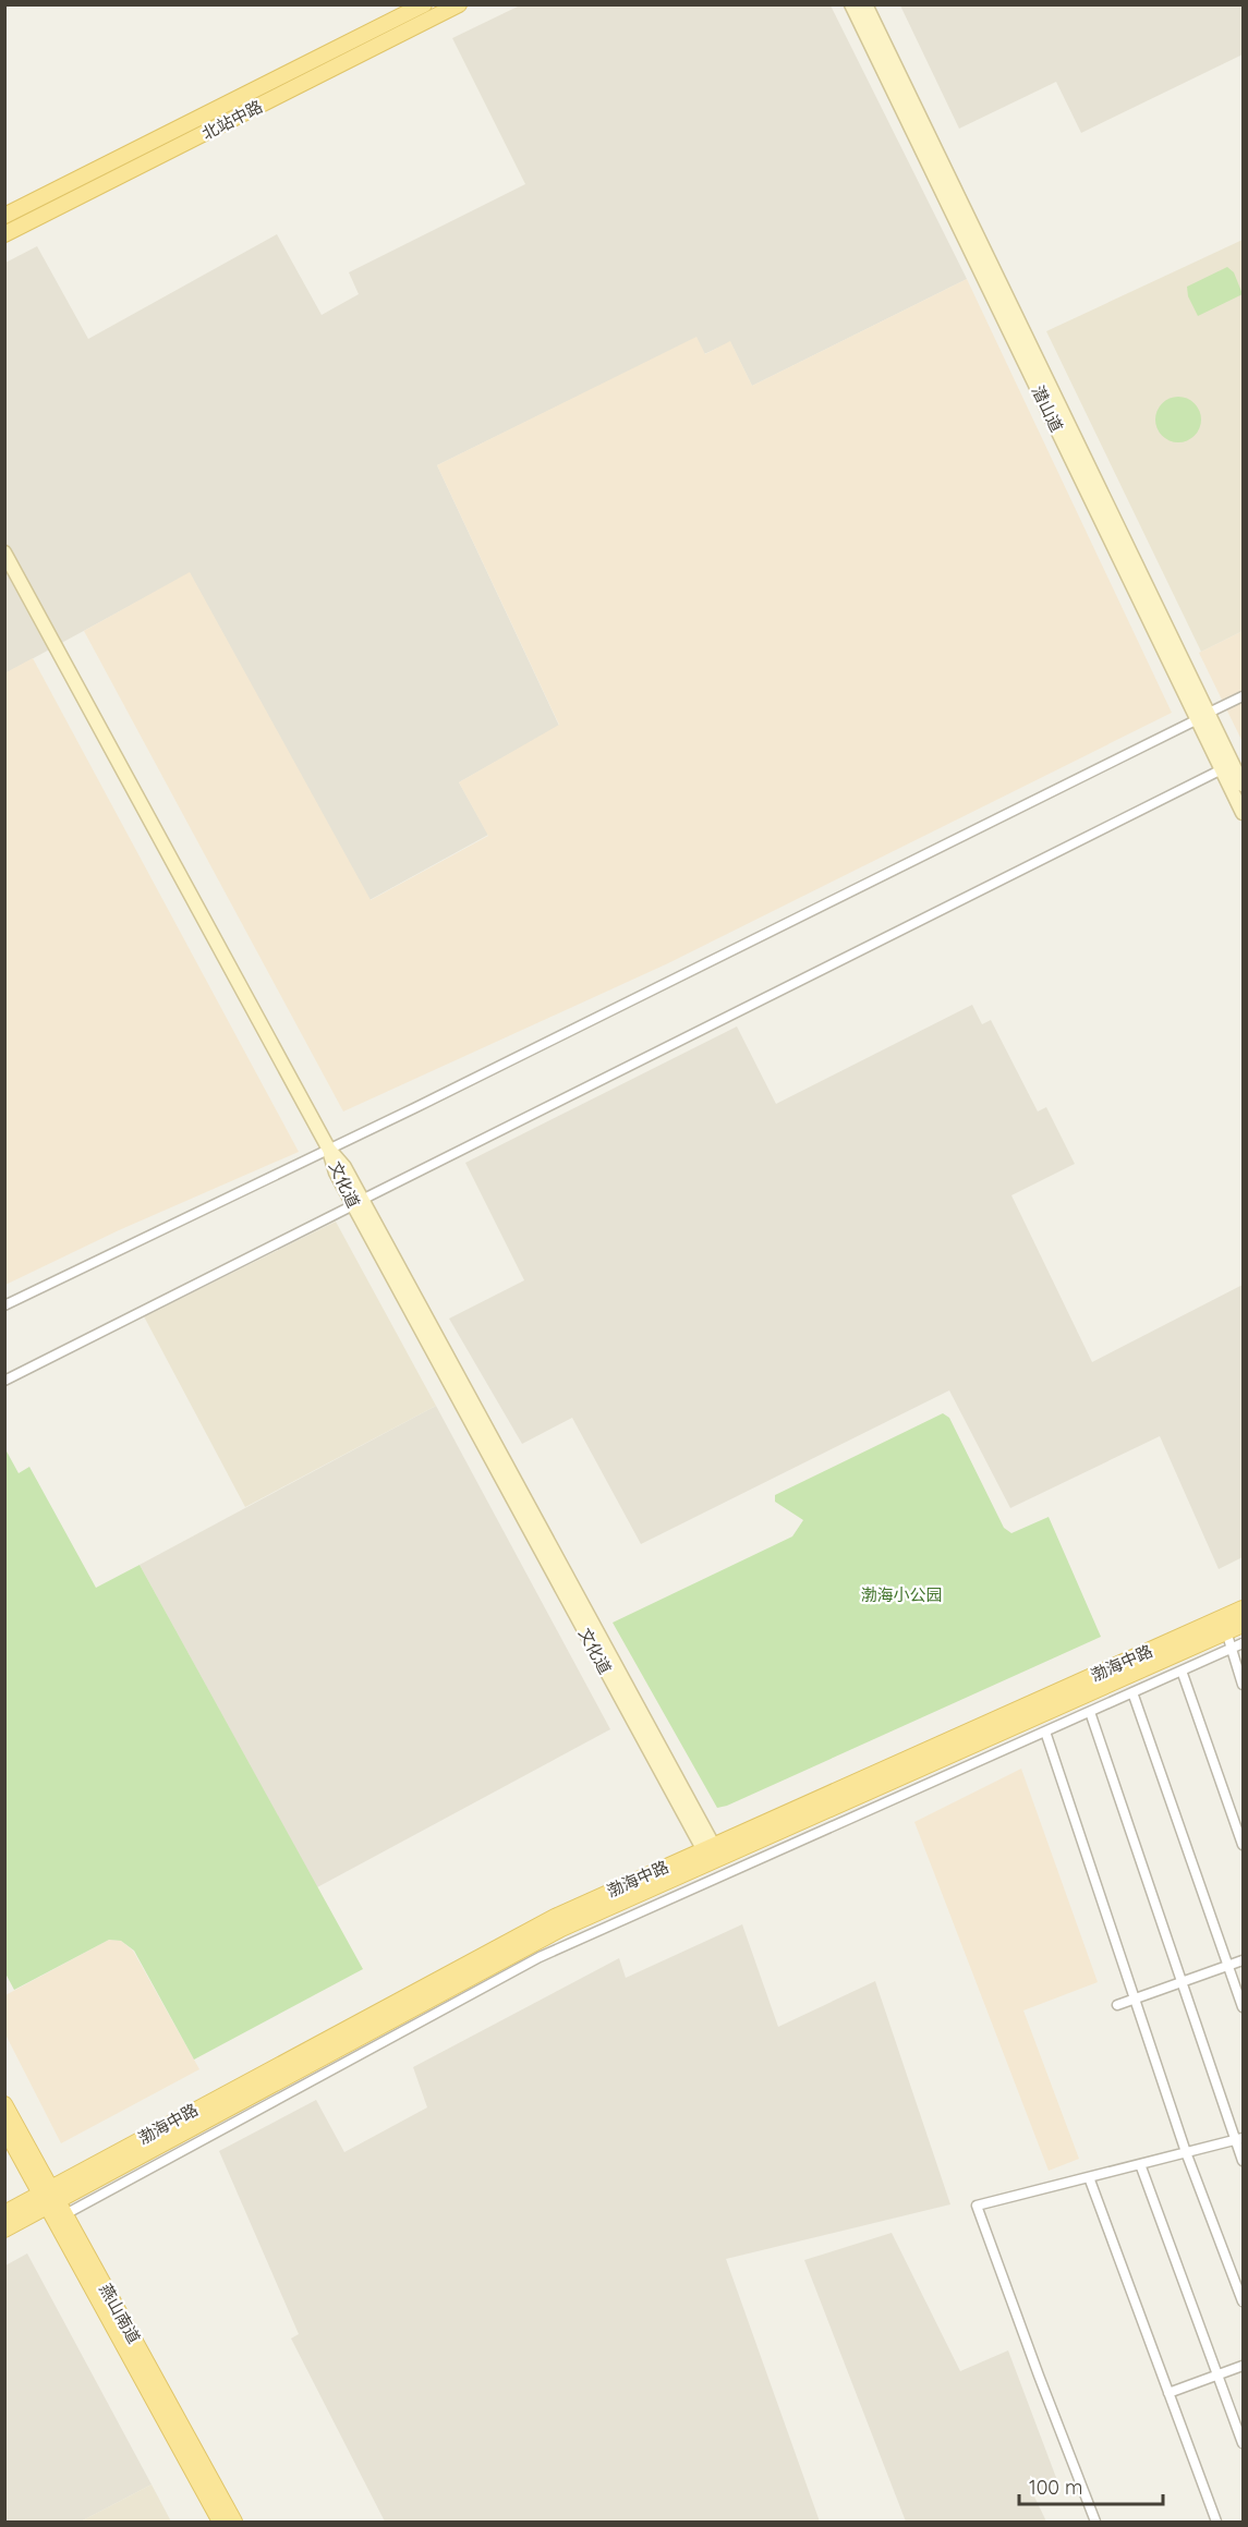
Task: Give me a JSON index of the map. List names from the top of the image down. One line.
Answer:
{"streets":{"main road":["北站中路","潜山道","文化道","渤海中路","燕山南道"]},"crossings":[["文化道","渤海中路"],["渤海中路","燕山南道"]],"parks":["渤海小公园"],"scale_bar":"100 m"}
